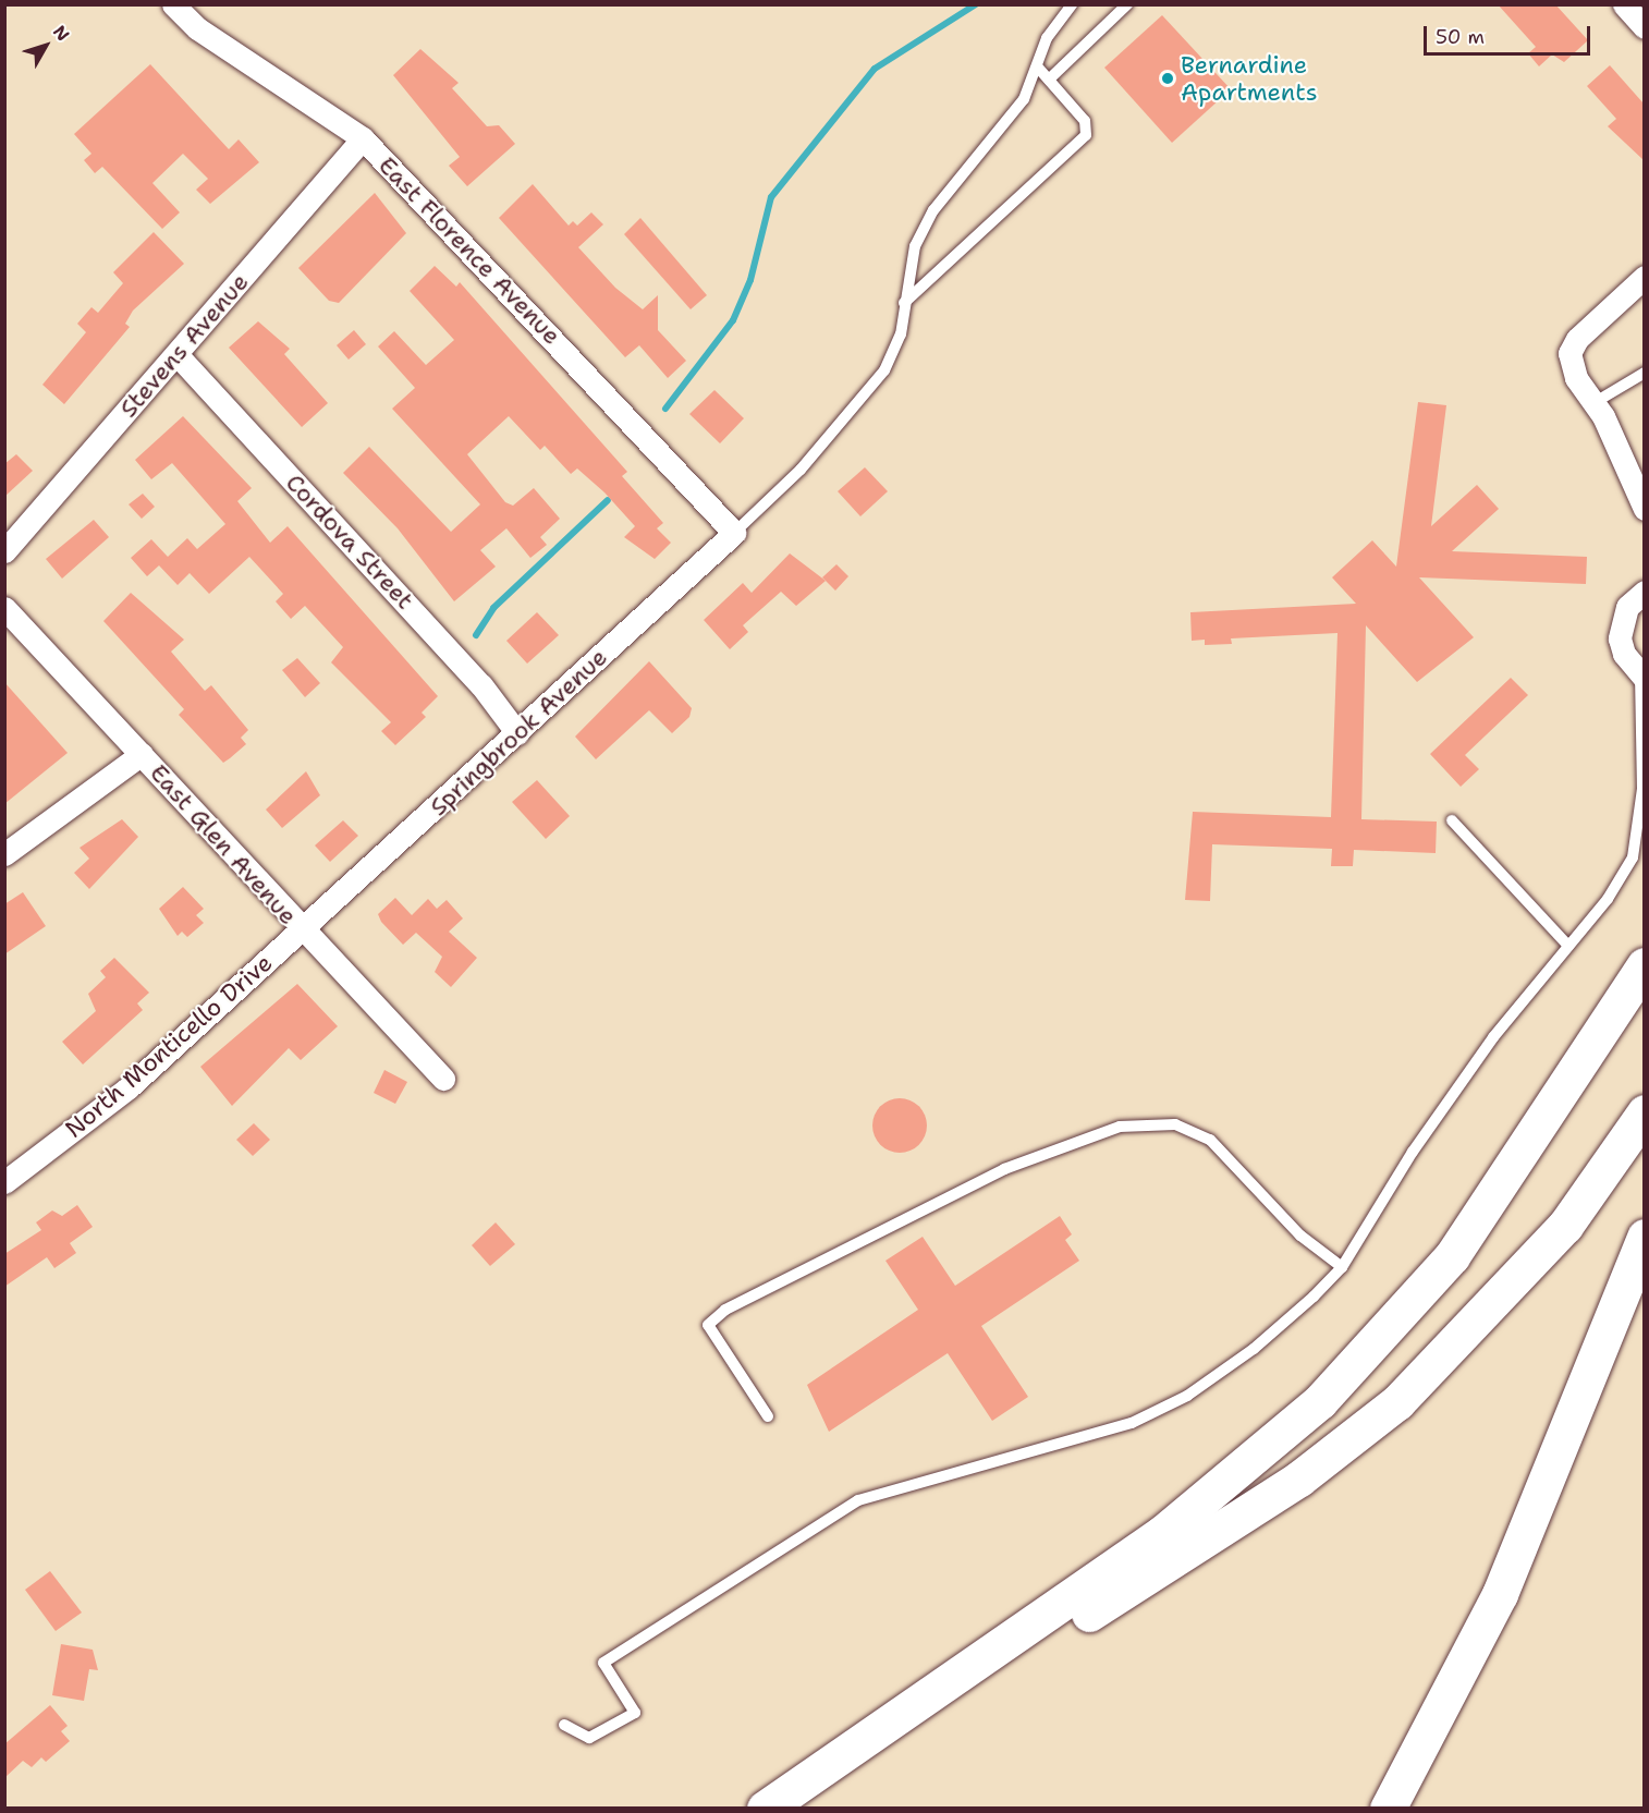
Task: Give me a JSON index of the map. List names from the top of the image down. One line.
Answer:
{"streets":{"street":["East Florence Avenue","Stevens Avenue","Cordova Street","Springbrook Avenue","East Glen Avenue","North Monticello Drive"]},"crossings":[["East Florence Avenue","Stevens Avenue"],["East Florence Avenue","Springbrook Avenue"],["Stevens Avenue","Cordova Street"],["Cordova Street","Springbrook Avenue"],["Springbrook Avenue","East Glen Avenue"],["Springbrook Avenue","North Monticello Drive"],["East Glen Avenue","North Monticello Drive"]],"places":["Bernardine Apartments"],"scale_bar":"50 m","north":"top right"}
